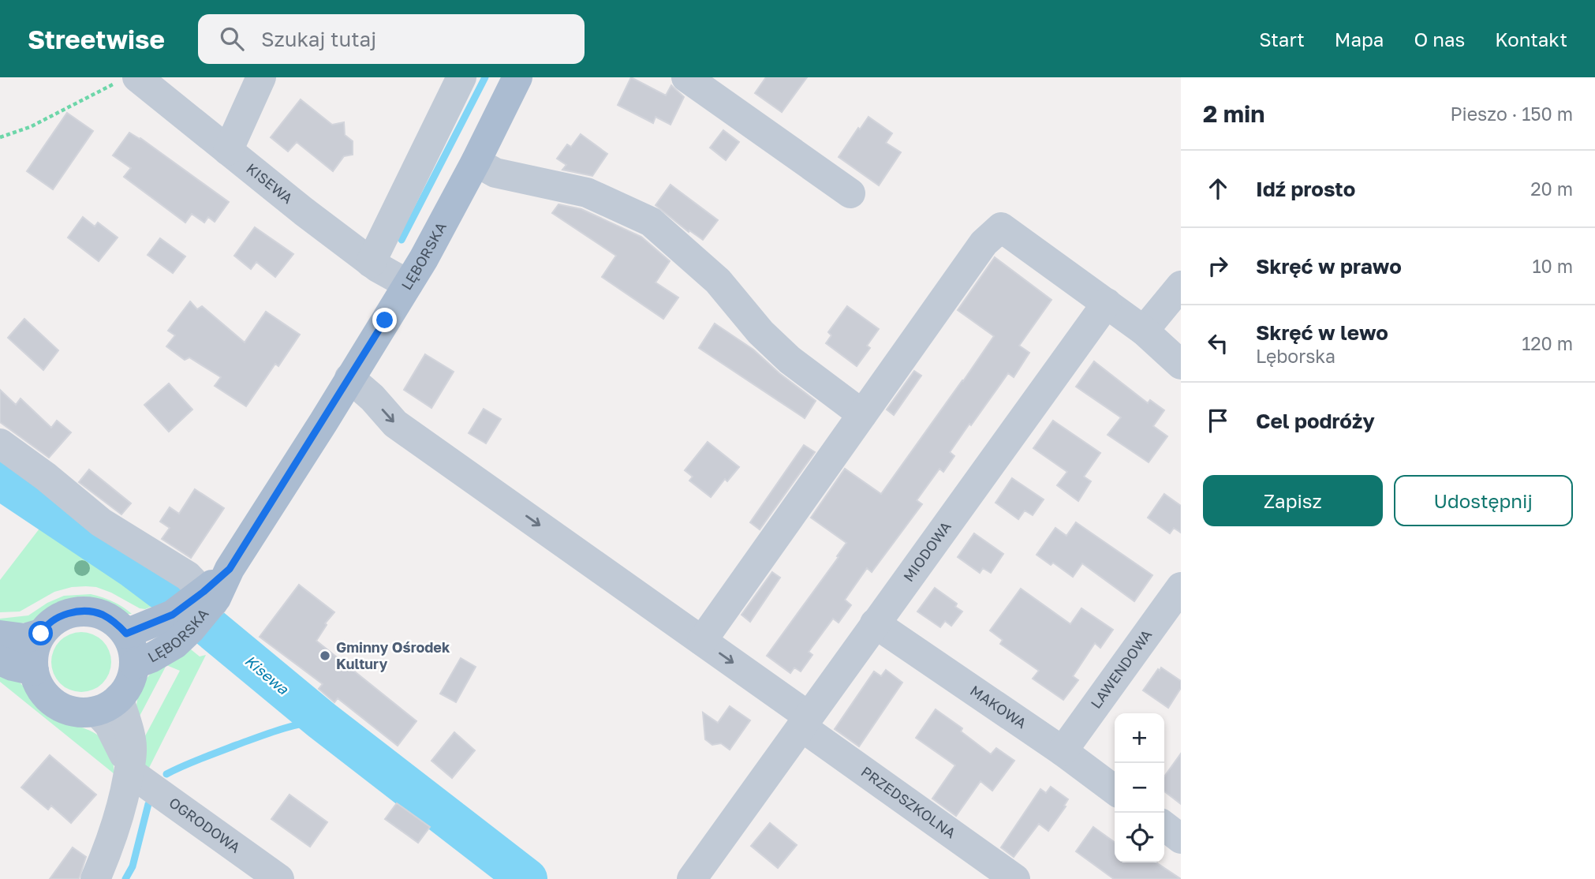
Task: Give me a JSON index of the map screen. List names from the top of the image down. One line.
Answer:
{"streets":{"main road":["LĘBORSKA"],"street":["KISEWA","MIODOWA","LAWENDOWA","MAKOWA","PRZEDSZKOLNA","OGRODOWA"]},"crossings":[["KISEWA","LĘBORSKA"],["LĘBORSKA","PRZEDSZKOLNA"],["MIODOWA","MAKOWA"],["MIODOWA","PRZEDSZKOLNA"],["LAWENDOWA","MAKOWA"]],"one_way":["PRZEDSZKOLNA"],"water":["Kisewa"],"places":["Gminny Ośrodek Kultury"],"page":{"header":"Streetwise","search":"Szukaj tutaj","nav":["Start","Mapa","O nas","Kontakt"],"heading":["2 min","Pieszo · 150 m"],"list":[["Idź prosto","20 m"],["Skręć w prawo","10 m"],["Skręć w lewo","Lęborska","120 m"],"Cel podróży"],"buttons":["Zapisz","Udostępnij"],"map_buttons":["+","−"]}}
